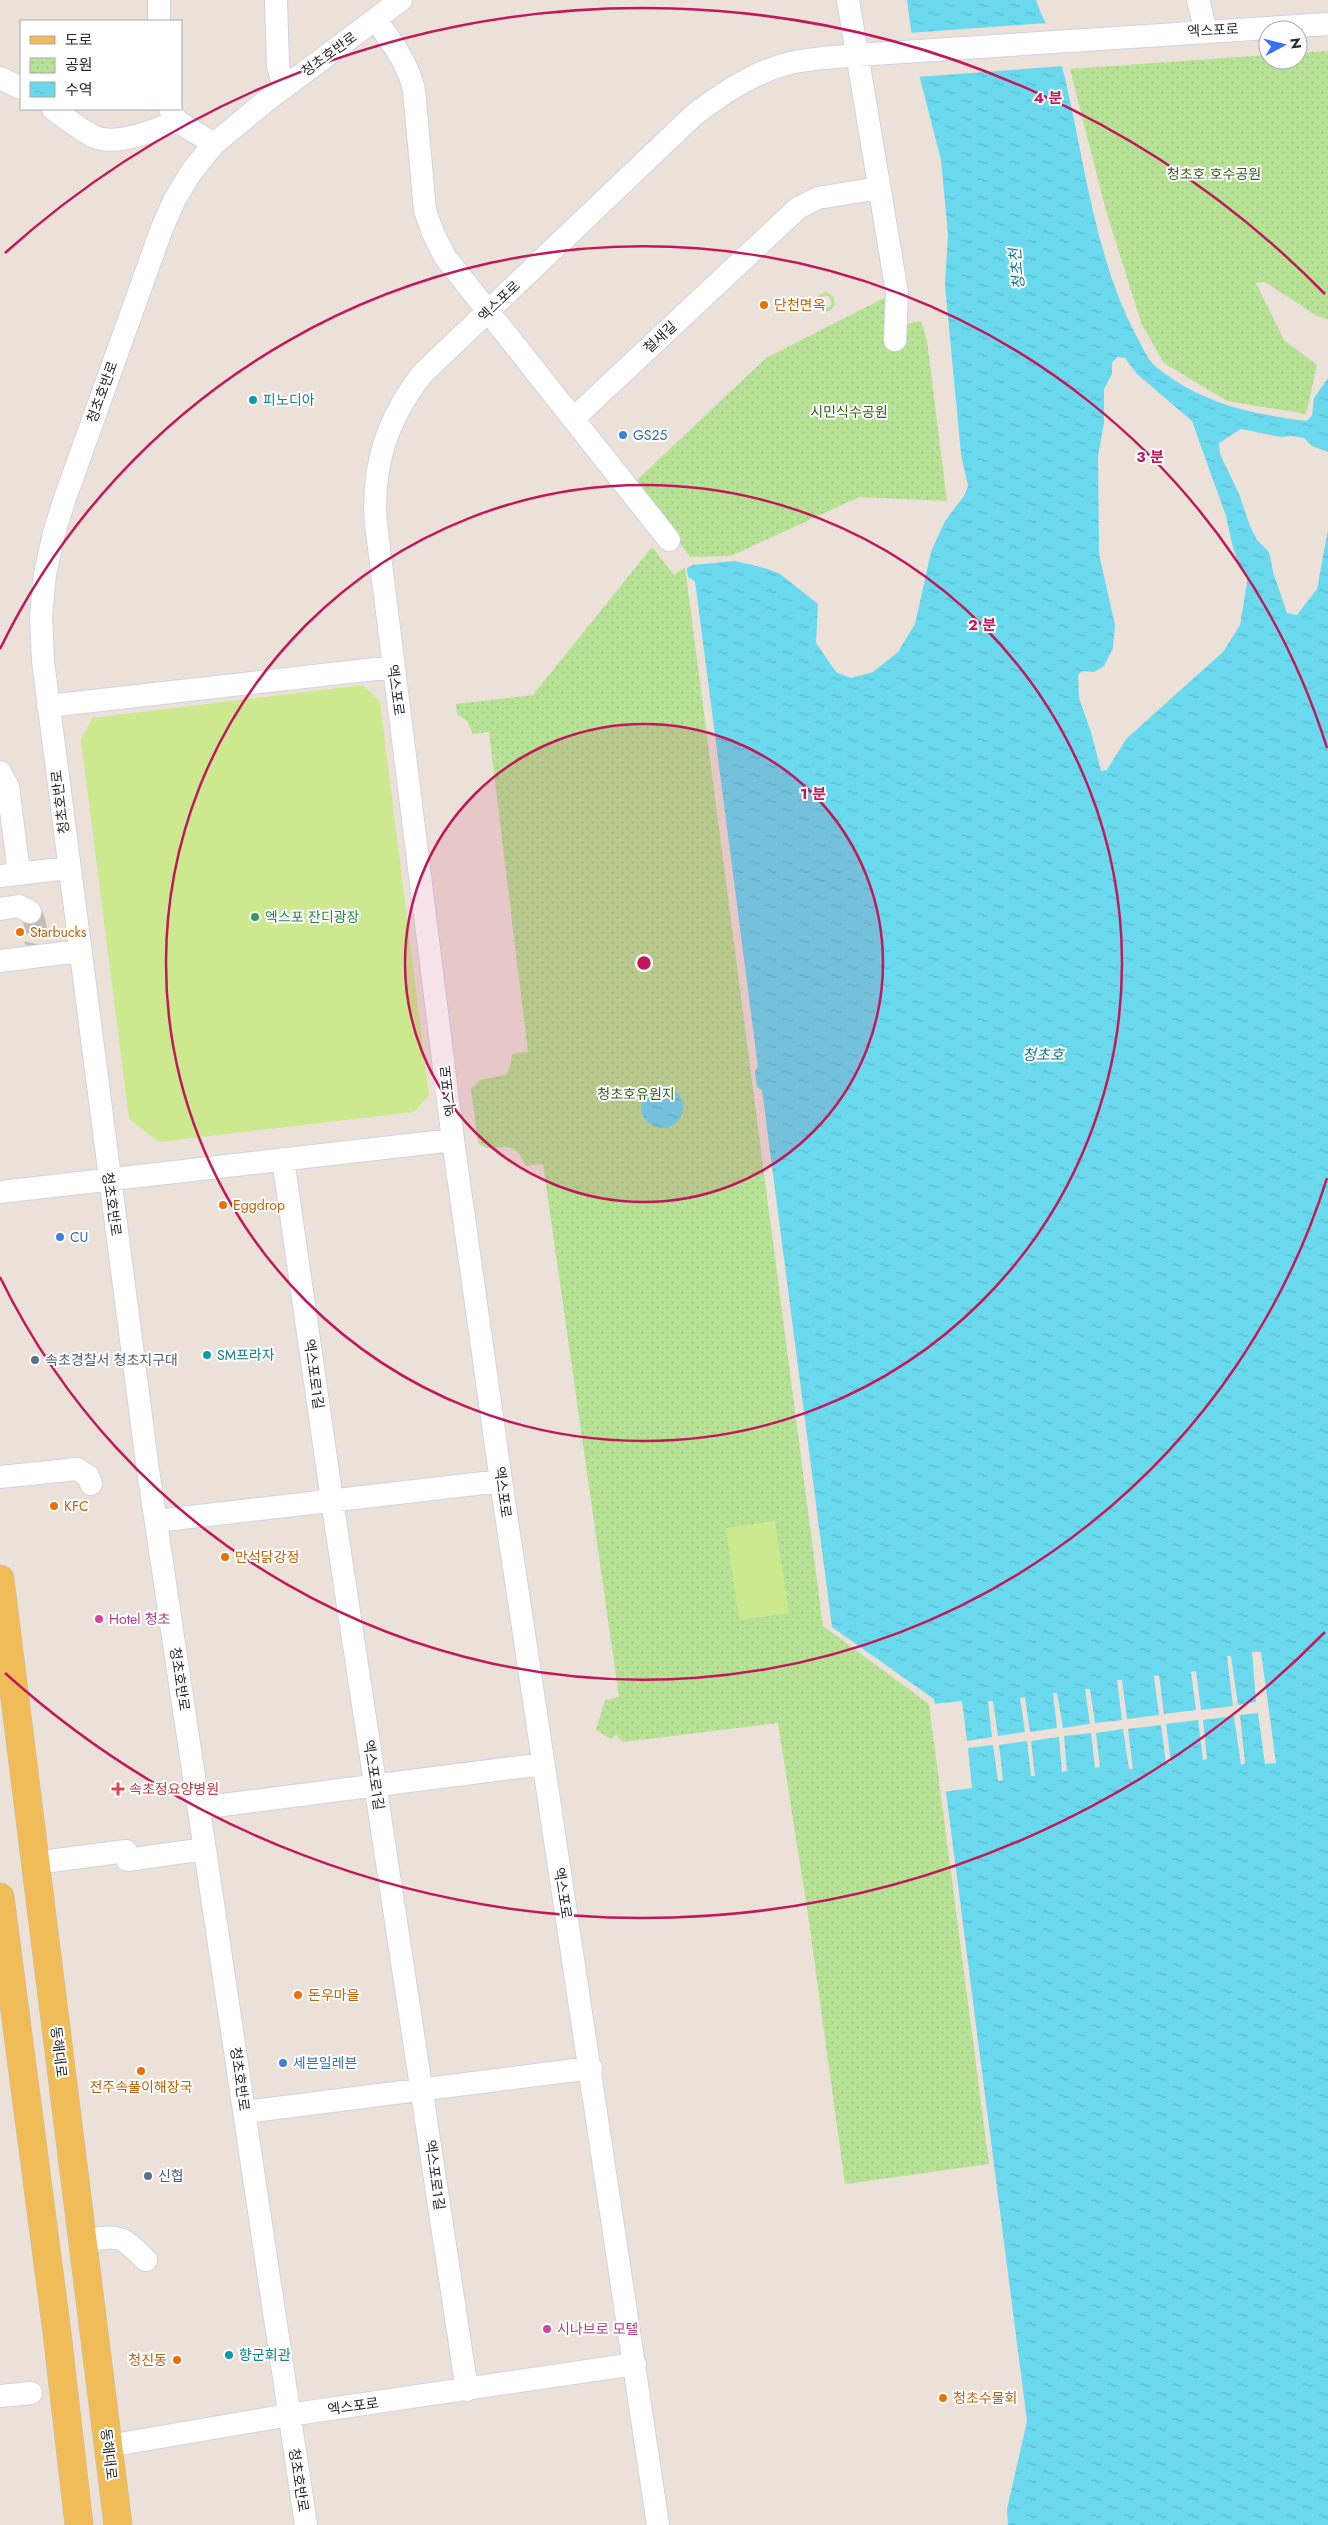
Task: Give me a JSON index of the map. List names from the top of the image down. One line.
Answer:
{"streets":{"main road":["엑스포로","동해대로"],"street":["청초호반로","철새길","엑스포로1길"]},"crossings":[["엑스포로","청초호반로"],["엑스포로","엑스포로1길"],["엑스포로","동해대로"]],"water":["청초천","청초호"],"parks":["청초호 호수공원","시민식수공원","청초호유원지"],"places":{"other":["단천면옥","피노디아","GS25","엑스포 잔디광장","Starbucks","Eggdrop","CU","SM프라자","속초경찰서 청초지구대","KFC","만석닭강정","Hotel 청초","돈우마을","세븐일레븐","전주속풀이해장국","신협","시나브로 모텔","향군회관","청진동","청초수물회"],"health":["속초정요양병원"]},"legend":["도로","공원","수역"],"north":"right","rings":["4 분","3 분","2 분","1 분"]}
